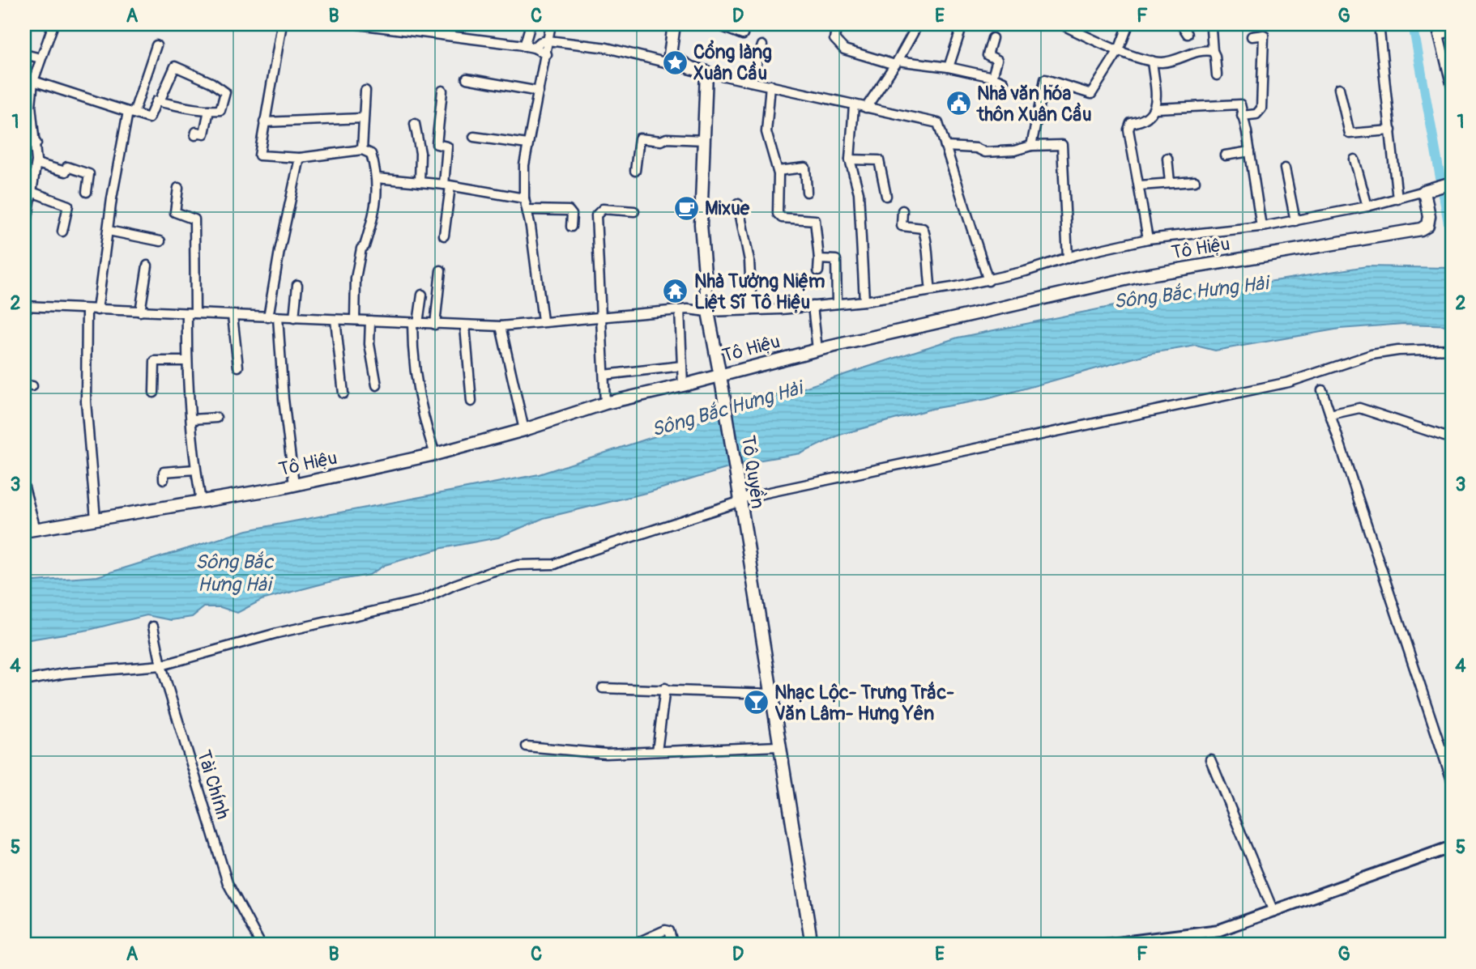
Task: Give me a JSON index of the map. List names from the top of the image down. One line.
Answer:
{"streets":{"main road":["Tô Hiệu","Tô Quyền"],"street":["Tài Chính"]},"crossings":[["Tô Hiệu","Tô Quyền"]],"water":["Sông Bắc Hưng Hải"],"places":{"place":["Cổng làng Xuân Cầu"],"public building":["Nhà văn hóa thôn Xuân Cầu"],"cafe":["Mixue"],"temple":["Nhà Tưởng Niệm Liệt Sĩ Tô Hiệu"],"bar":["Nhạc Lộc- Trưng Trắc- Văn Lâm- Hưng Yên"]},"grid":{"columns":["A","B","C","D","E","F","G"],"rows":["1","2","3","4","5"]}}
